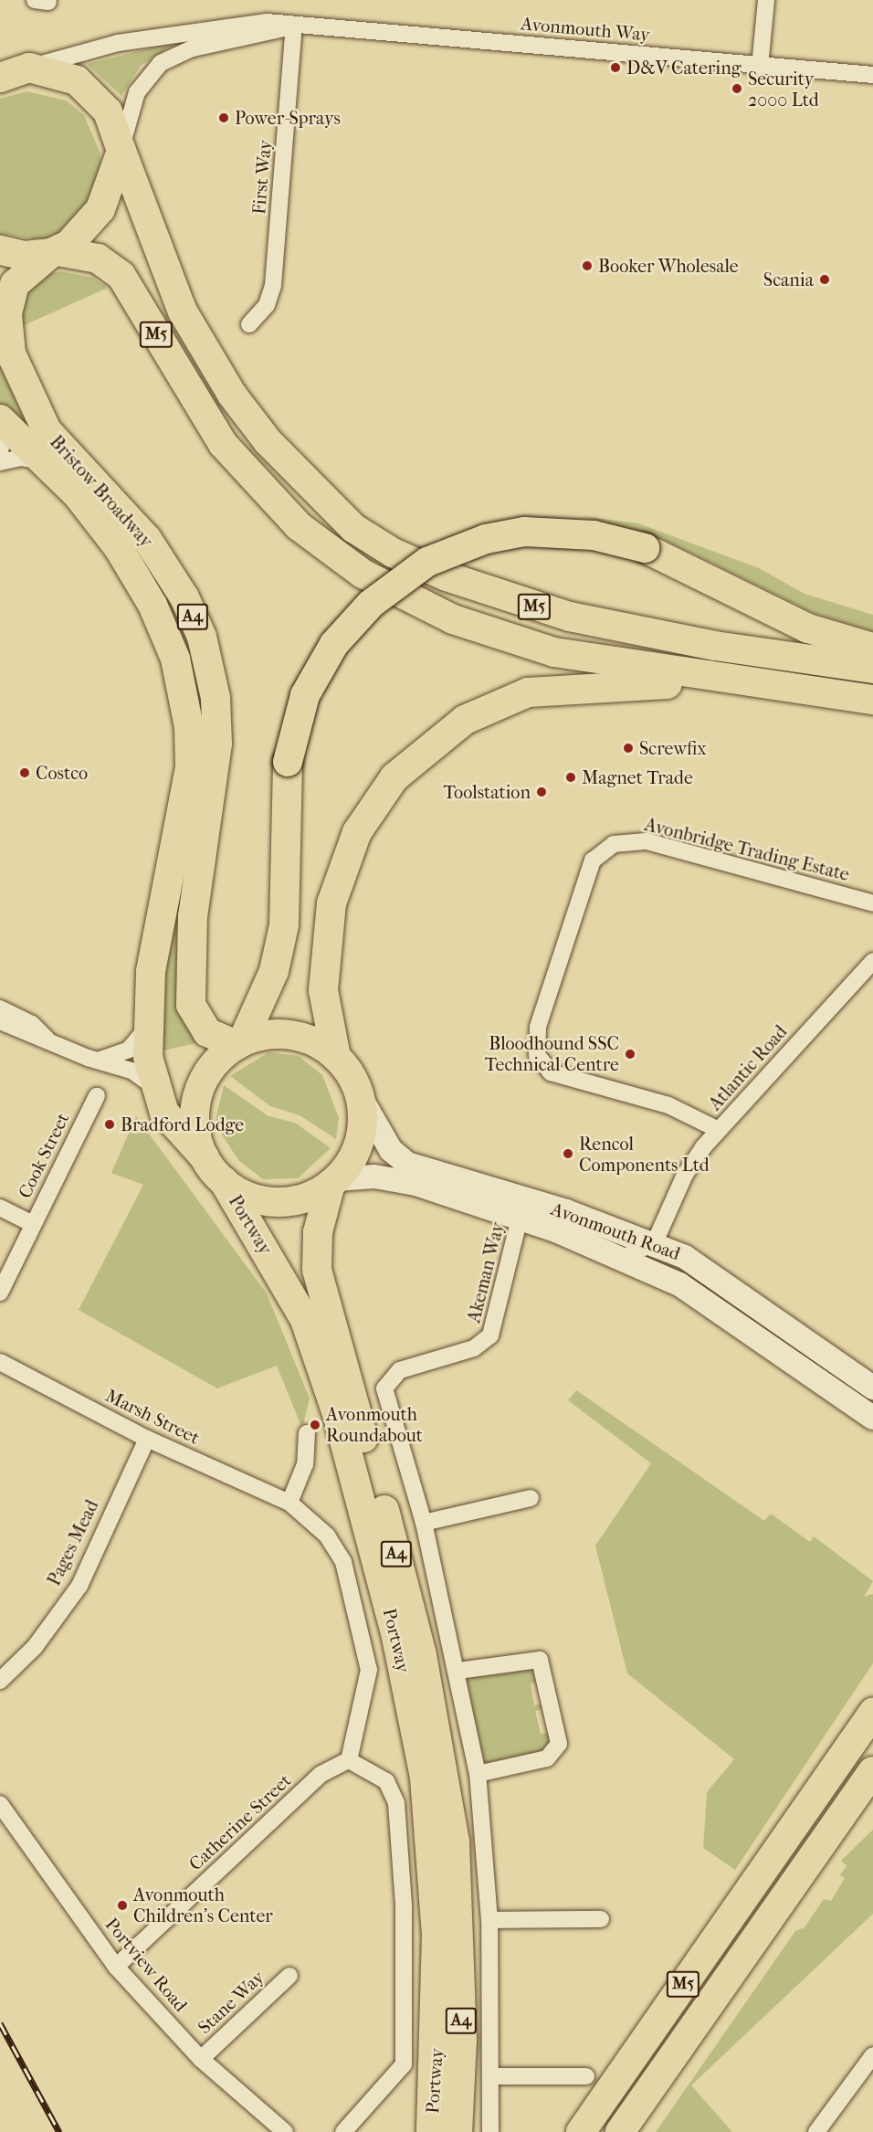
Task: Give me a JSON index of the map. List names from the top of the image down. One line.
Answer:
{"streets":{"highway":["M5","Bristow Broadway","A4","Portway"],"main road":["Avonmouth Road"],"street":["Avonmouth Way","First Way","Avonbridge Trading Estate","Atlantic Road","Cook Street","Akeman Way","Marsh Street","Pages Mead","Catherine Street","Portview Road","Stane Way"]},"crossings":[["Avonmouth Way","First Way"],["Avonmouth Way","M5"],["Avonmouth Way","Bristow Broadway"],["M5","Bristow Broadway"],["M5","Portway"],["M5","Avonmouth Road"],["Bristow Broadway","Portway"],["Bristow Broadway","Avonmouth Road"],["Avonbridge Trading Estate","Atlantic Road"],["Atlantic Road","Avonmouth Road"],["Portway","Avonmouth Road"],["Portway","Marsh Street"],["Portway","Catherine Street"],["Avonmouth Road","Akeman Way"],["Marsh Street","Pages Mead"],["Catherine Street","Portview Road"],["Portview Road","Stane Way"]],"places":["D&V Catering","Security 2000 Ltd","Power-Sprays","Booker Wholesale","Scania","Screwfix","Costco","Magnet Trade","Toolstation","Bloodhound SSC Technical Centre","Bradford Lodge","Rencol Components Ltd","Avonmouth Roundabout","Avonmouth Children's Center"]}
